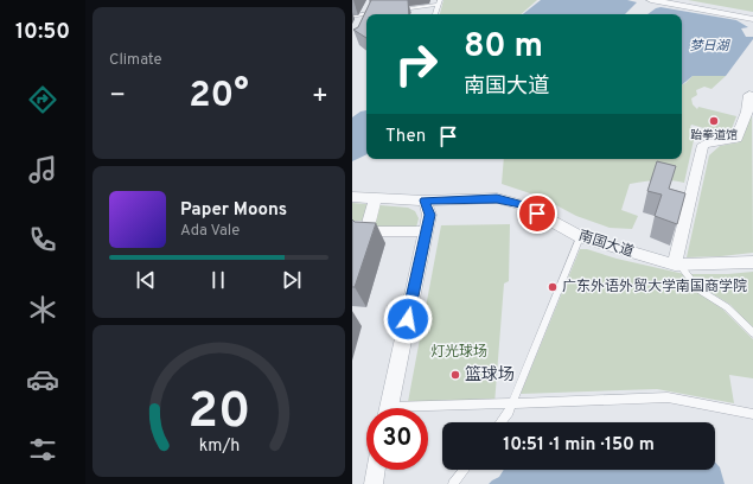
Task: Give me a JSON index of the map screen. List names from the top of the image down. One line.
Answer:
{"streets":{"street":["南国大道"]},"water":["梦日湖"],"parks":["灯光球场"],"places":["跆拳道馆","广东外语外贸大学南国商学院","篮球场"],"page":{"tabs":"10:50","tile":"Climate","turn":["80 m","南国大道"],"heat":["−","20°","+"],"then":"Then","song":["Paper Moons","Ada Vale"],"limit":"30","trip":"10:51 · 1 min · 150 m","gauge":["20","km/h"]}}
